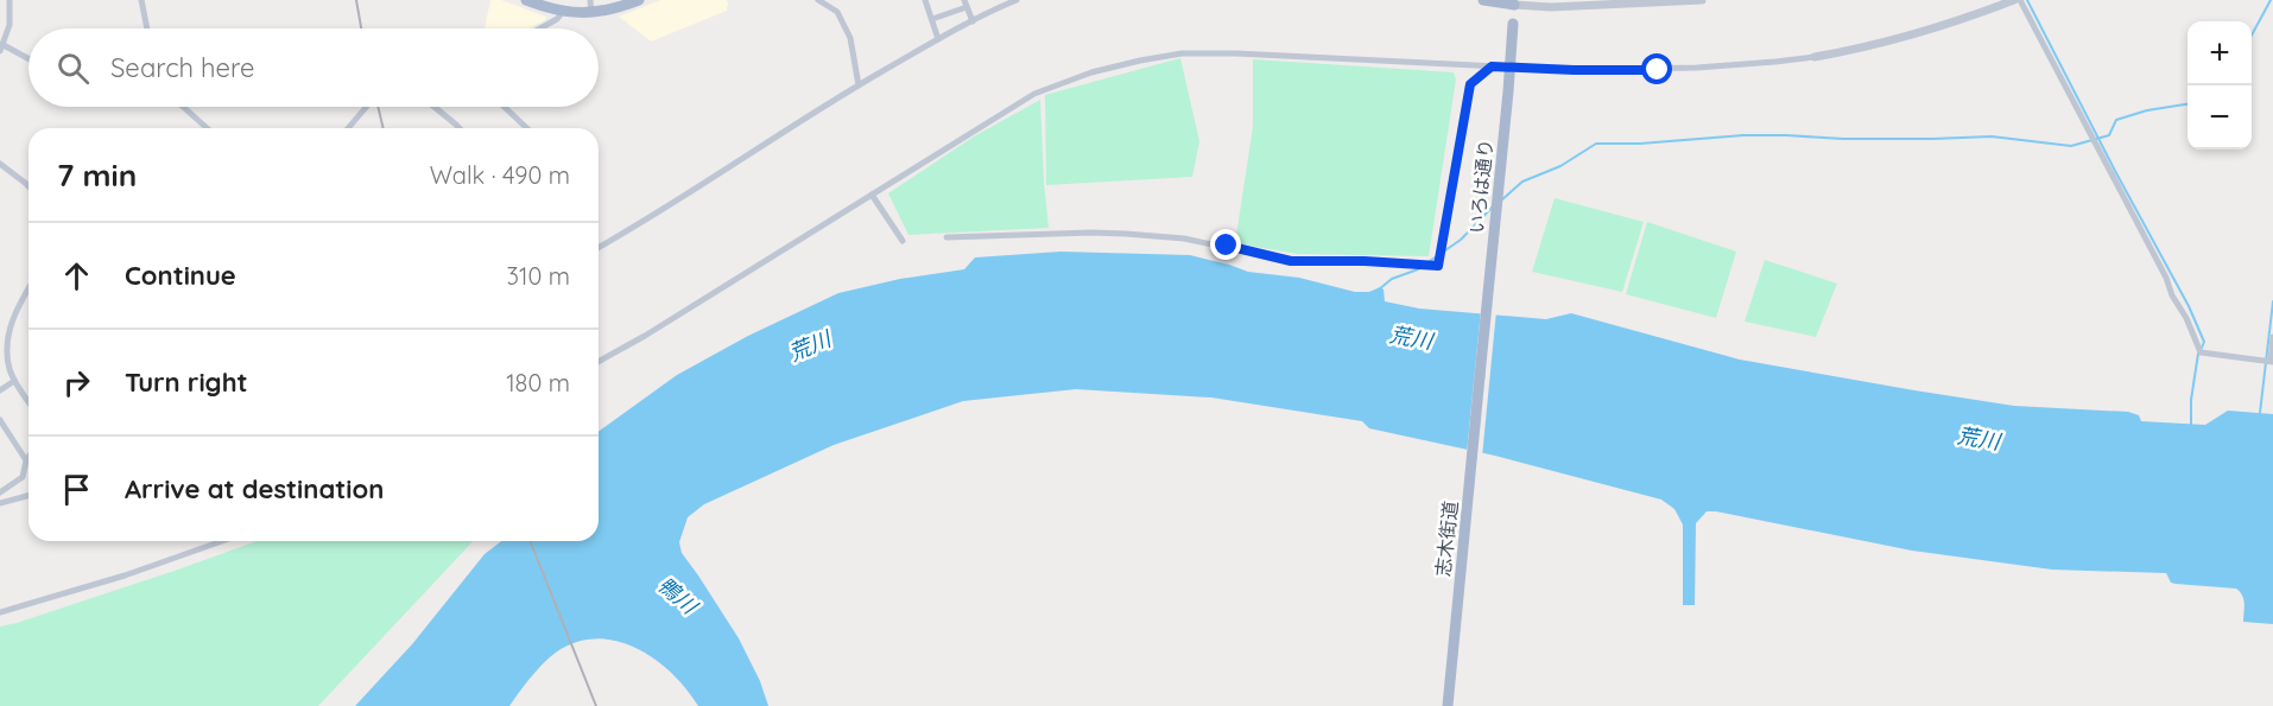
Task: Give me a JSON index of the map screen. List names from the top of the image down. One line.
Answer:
{"streets":{"main road":["いろは通り","志木街道"]},"crossings":[["いろは通り","志木街道"]],"water":["荒川","鴨川"],"page":{"map_buttons":["+","−"],"search":"Search here","heading":["7 min","Walk · 490 m"],"list":[["Continue","310 m"],["Turn right","180 m"],"Arrive at destination"]}}
